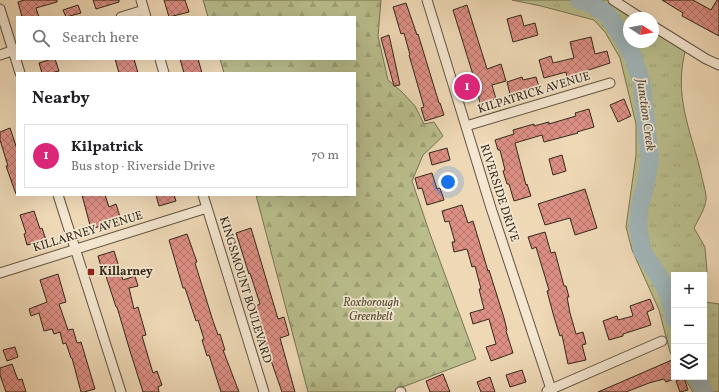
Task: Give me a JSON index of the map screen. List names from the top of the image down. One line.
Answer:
{"streets":{"street":["KILPATRICK AVENUE","RIVERSIDE DRIVE","KILLARNEY AVENUE","KINGSMOUNT BOULEVARD"]},"crossings":[["KILPATRICK AVENUE","RIVERSIDE DRIVE"],["KILLARNEY AVENUE","KINGSMOUNT BOULEVARD"]],"water":["Junction Creek"],"parks":["Roxborough Greenbelt"],"places":{"transit":["Killarney"]},"north":"right","page":{"search":"Search here","pins":"1","heading":"Nearby","list":[{"mark":"1","name":"Kilpatrick","note":"Bus stop · Riverside Drive","value":"70 m"}],"map_buttons":["+","−"]}}
